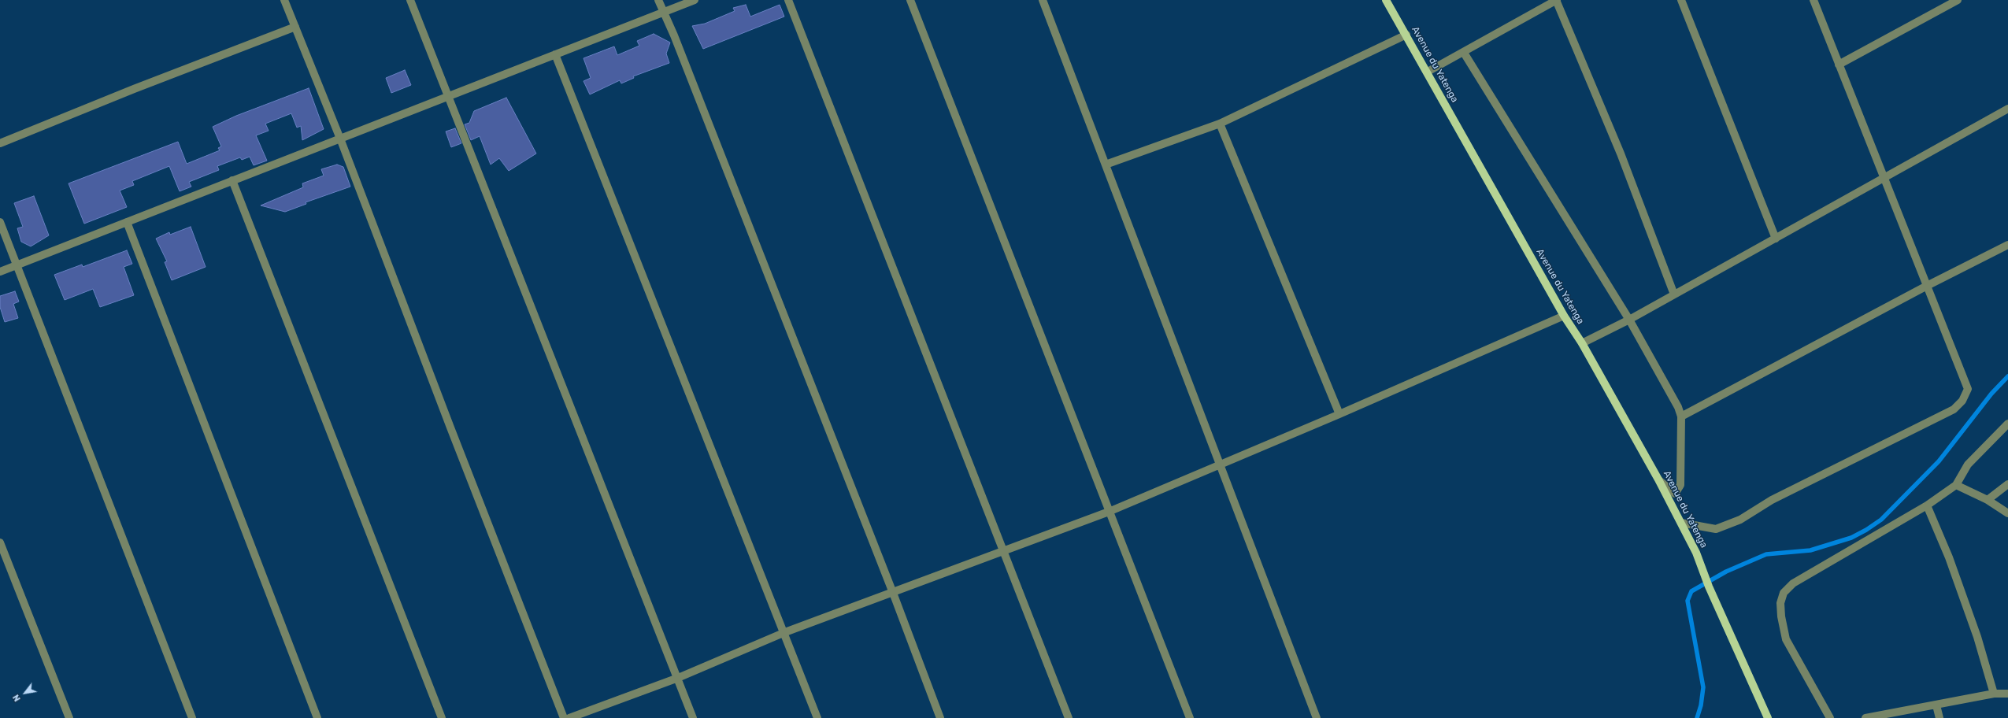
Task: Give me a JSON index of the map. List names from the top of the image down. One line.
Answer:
{"streets":{"main road":["Avenue du Yatenga"]},"north":"bottom left"}
